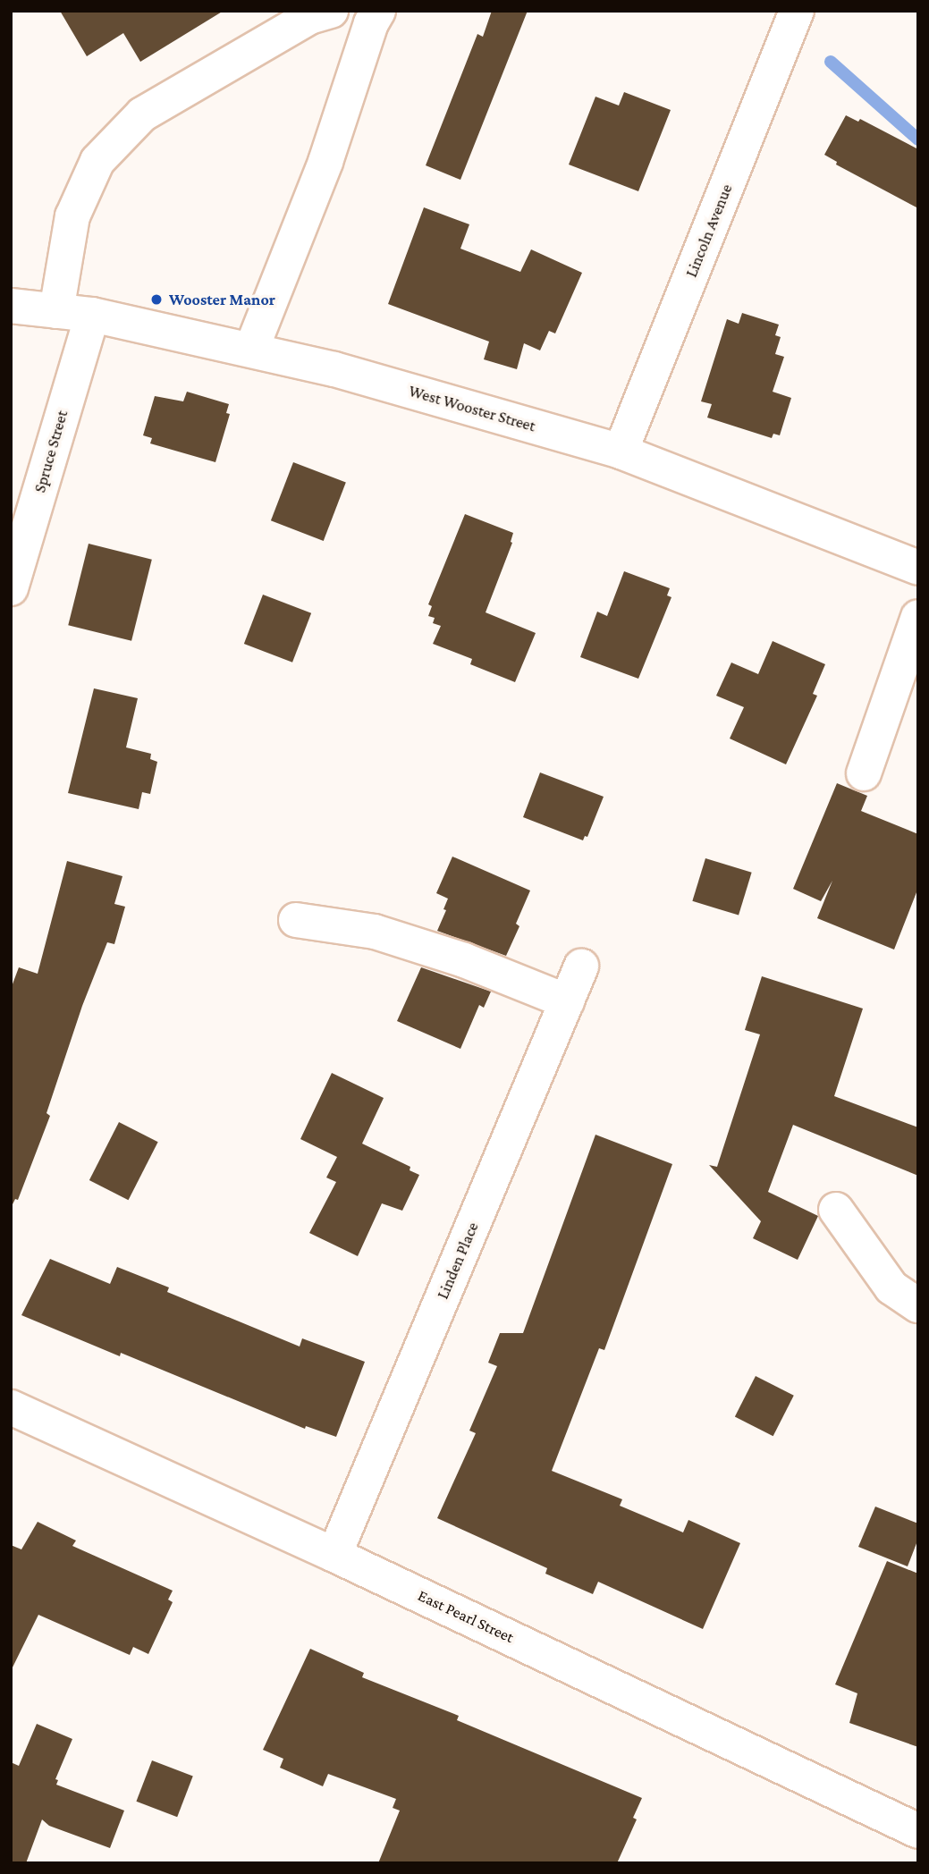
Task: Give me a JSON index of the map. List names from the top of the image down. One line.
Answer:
{"streets":{"street":["Lincoln Avenue","West Wooster Street","Spruce Street","Linden Place","East Pearl Street"]},"crossings":[["Lincoln Avenue","West Wooster Street"],["West Wooster Street","Spruce Street"],["Linden Place","East Pearl Street"]],"places":["Wooster Manor"]}
